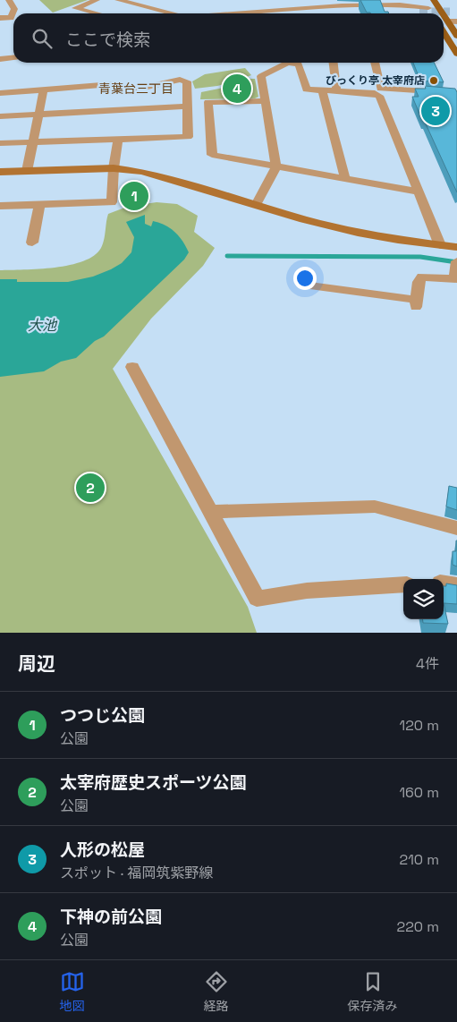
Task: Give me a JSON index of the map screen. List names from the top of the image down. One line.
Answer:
{"districts":["青葉台三丁目"],"water":["大池"],"places":["びっくり亭 太宰府店"],"page":{"search":"ここで検索","pins":["4","3","1","2"],"heading":["周辺","4件"],"list":[{"mark":"1","name":"つつじ公園","note":"公園","value":"120 m"},{"mark":"2","name":"太宰府歴史スポーツ公園","note":"公園","value":"160 m"},{"mark":"3","name":"人形の松屋","note":"スポット · 福岡筑紫野線","value":"210 m"},{"mark":"4","name":"下神の前公園","note":"公園","value":"220 m"}],"nav":["地図","経路","保存済み"]}}
